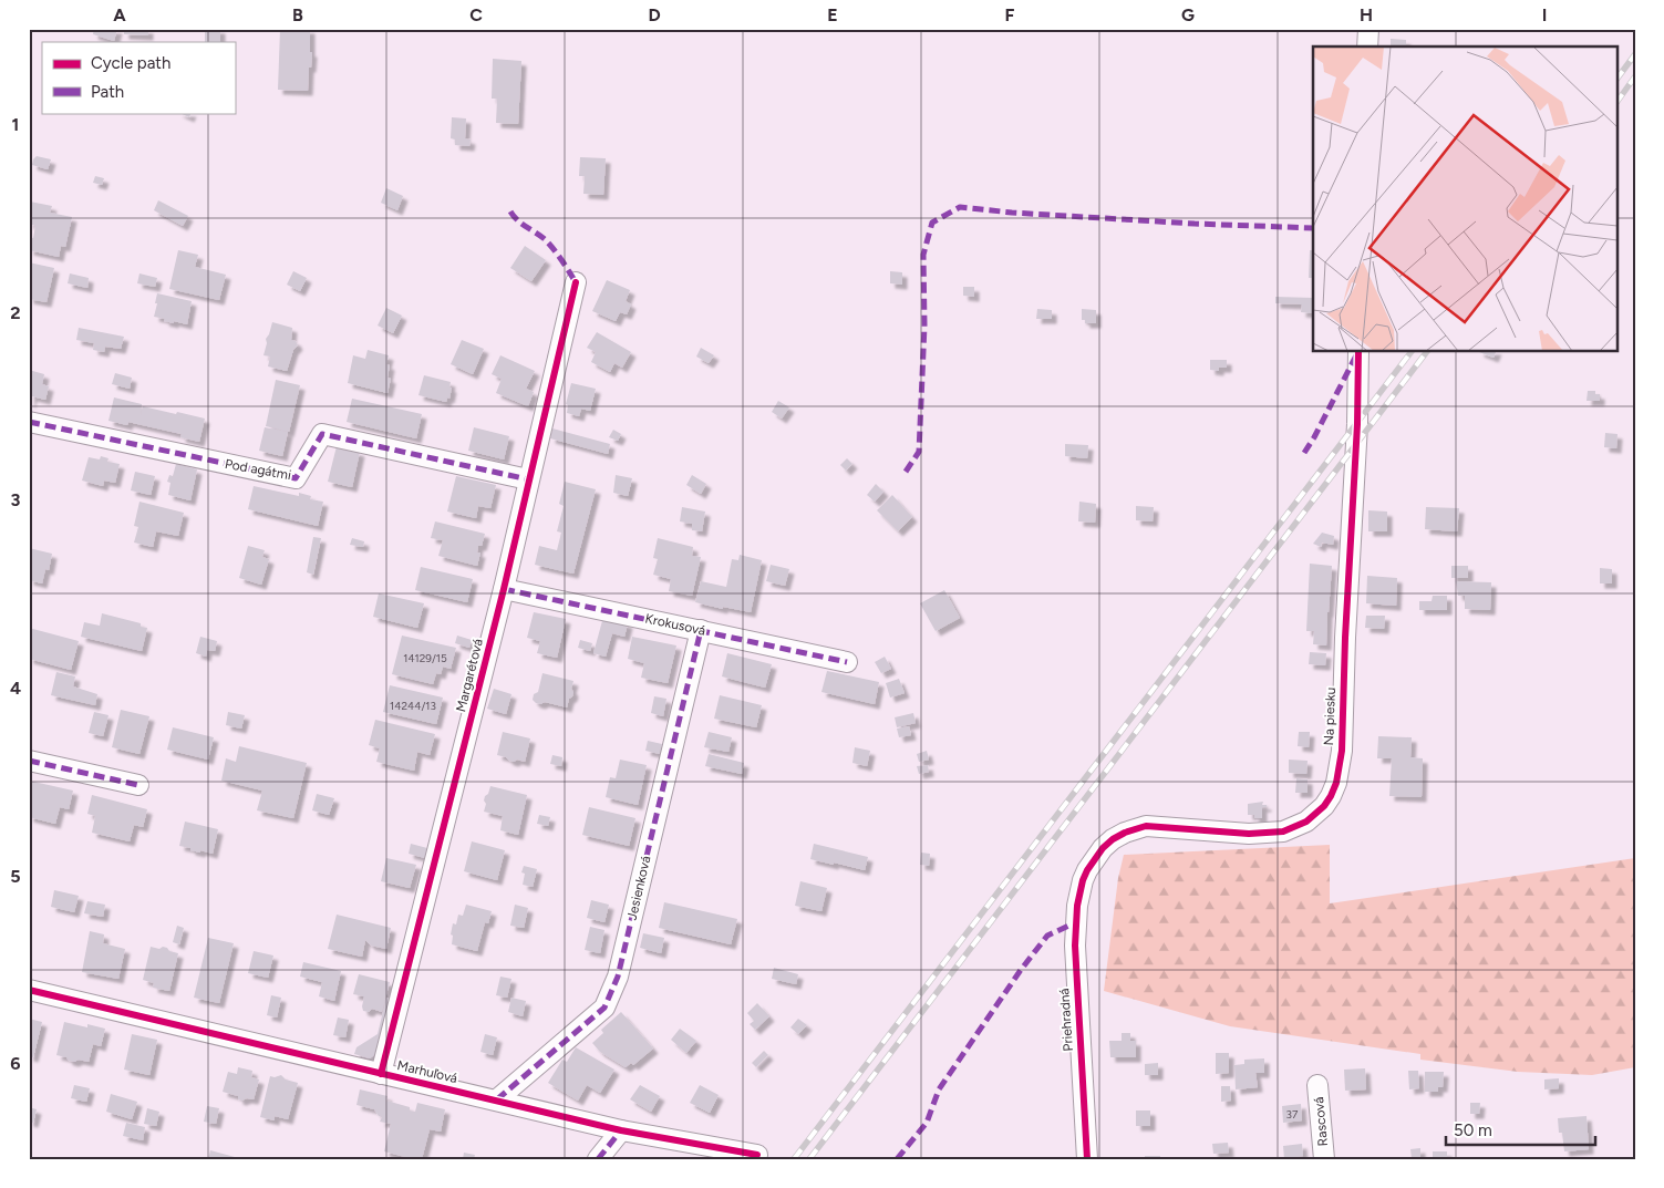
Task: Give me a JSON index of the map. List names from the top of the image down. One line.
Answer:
{"streets":{"street":["Pod agátmi","Krokusová","Margarétová","Na piesku","Jesienková","Priehradná","Marhuľová","Rascová"]},"crossings":[["Pod agátmi","Margarétová"],["Krokusová","Margarétová"],["Krokusová","Jesienková"],["Margarétová","Marhuľová"],["Na piesku","Priehradná"],["Jesienková","Marhuľová"]],"house_numbers":["14129/15","14244/13","37"],"legend":["Cycle path","Path"],"scale_bar":"50 m","grid":{"columns":["A","B","C","D","E","F","G","H","I"],"rows":["1","2","3","4","5","6"]}}
